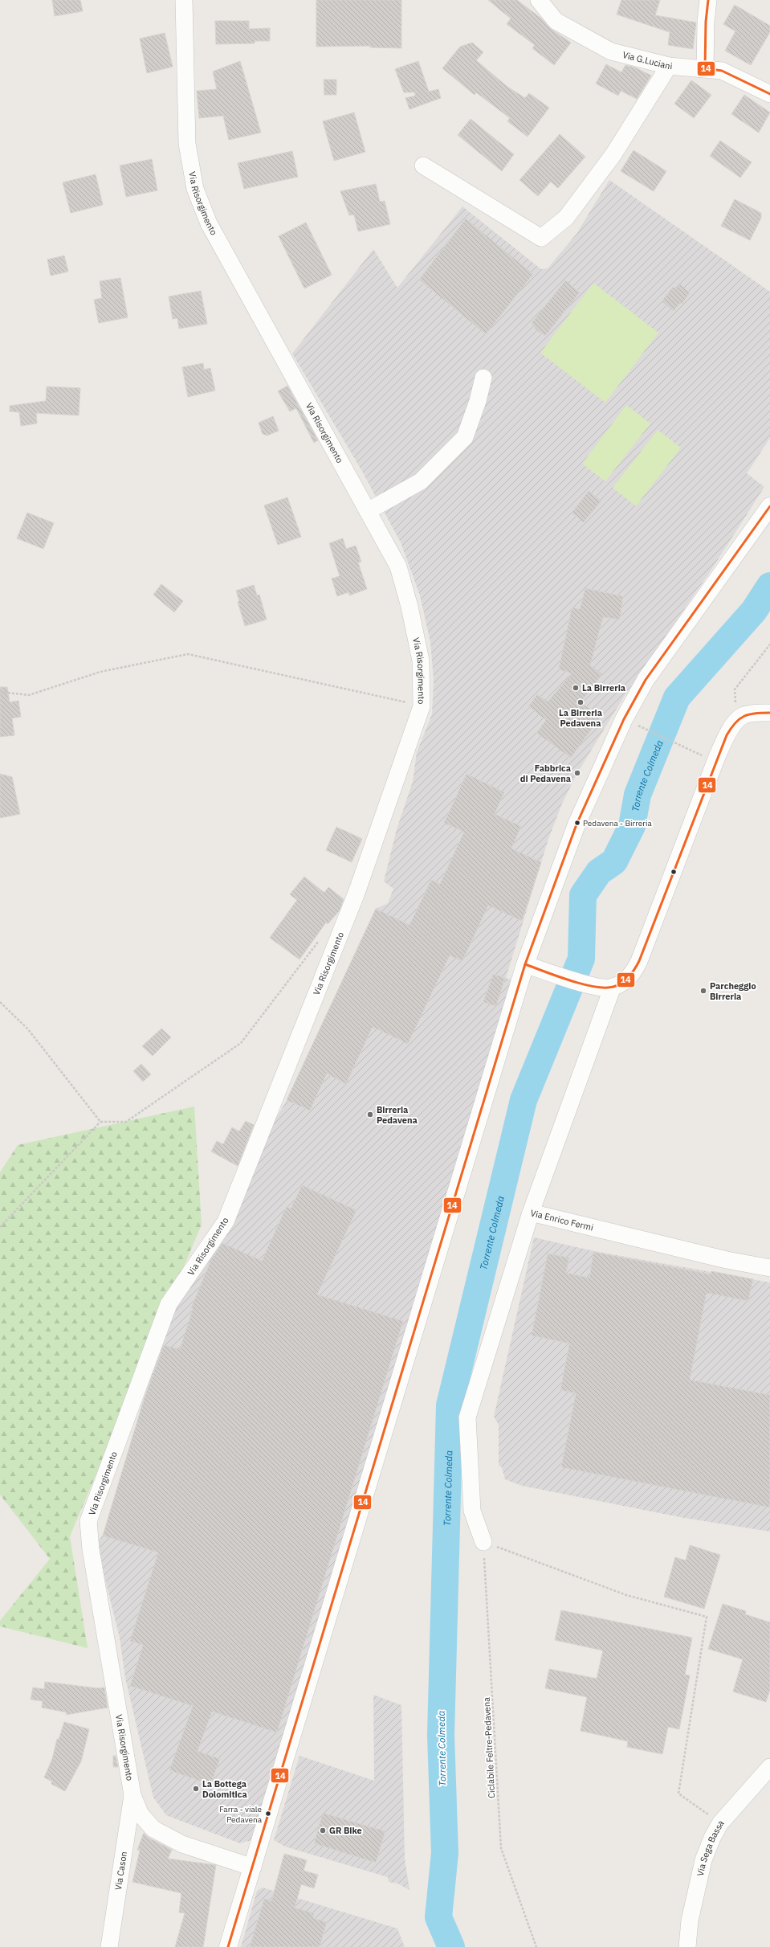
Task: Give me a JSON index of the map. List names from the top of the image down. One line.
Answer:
{"streets":{"street":["Via G.Luciani","Via Risorgimento","Via Enrico Fermi","Via Sega Bassa","Via Cason"],"path":["Ciclabile Feltre-Pedavena"]},"crossings":[["Via Risorgimento","Via Cason"]],"water":["Torrente Colmeda"],"places":["La Birreria","La Birreria Pedavena","Fabbrica di Pedavena","Pedavena - Birreria","Parcheggio Birreria","Birreria Pedavena","La Bottega Dolomitica","Farra - viale Pedavena","GR Bike"],"lines":["transit line 14"]}
